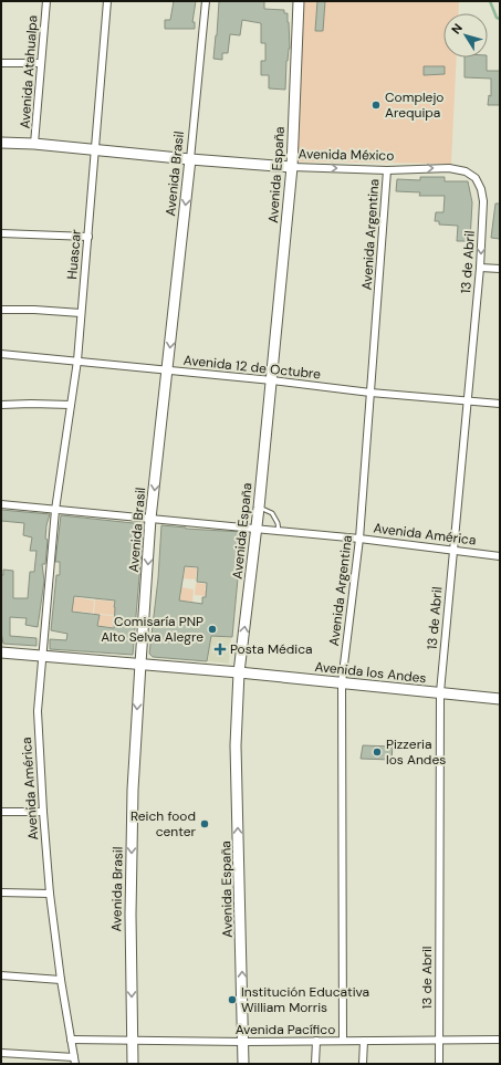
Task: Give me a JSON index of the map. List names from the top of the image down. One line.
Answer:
{"streets":{"street":["Avenida Atahualpa","Avenida México","Avenida Brasil","Avenida España","Avenida Argentina","Huascar","13 de Abril","Avenida 12 de Octubre","Avenida América","Avenida los Andes","Avenida Pacífico"]},"crossings":[["Avenida Atahualpa","Avenida México"],["Avenida México","Avenida Brasil"],["Avenida México","Avenida España"],["Avenida México","Avenida Argentina"],["Avenida México","Huascar"],["Avenida México","13 de Abril"],["Avenida Brasil","Avenida 12 de Octubre"],["Avenida Brasil","Avenida América"],["Avenida Brasil","Avenida los Andes"],["Avenida Brasil","Avenida Pacífico"],["Avenida España","Avenida 12 de Octubre"],["Avenida España","Avenida América"],["Avenida España","Avenida los Andes"],["Avenida España","Avenida Pacífico"],["Avenida Argentina","Avenida 12 de Octubre"],["Avenida Argentina","Avenida América"],["Avenida Argentina","Avenida los Andes"],["Avenida Argentina","Avenida Pacífico"],["Huascar","Avenida 12 de Octubre"],["Huascar","Avenida América"],["13 de Abril","Avenida 12 de Octubre"],["13 de Abril","Avenida América"],["13 de Abril","Avenida los Andes"],["13 de Abril","Avenida Pacífico"],["Avenida América","Avenida los Andes"],["Avenida América","Avenida Pacífico"]],"one_way":["Avenida México","Avenida Brasil","Avenida España"],"places":{"other":["Complejo Arequipa","Comisaría PNP Alto Selva Alegre","Pizzeria los Andes","Reich food center","Institución Educativa William Morris"],"health":["Posta Médica"]},"north":"top left"}
